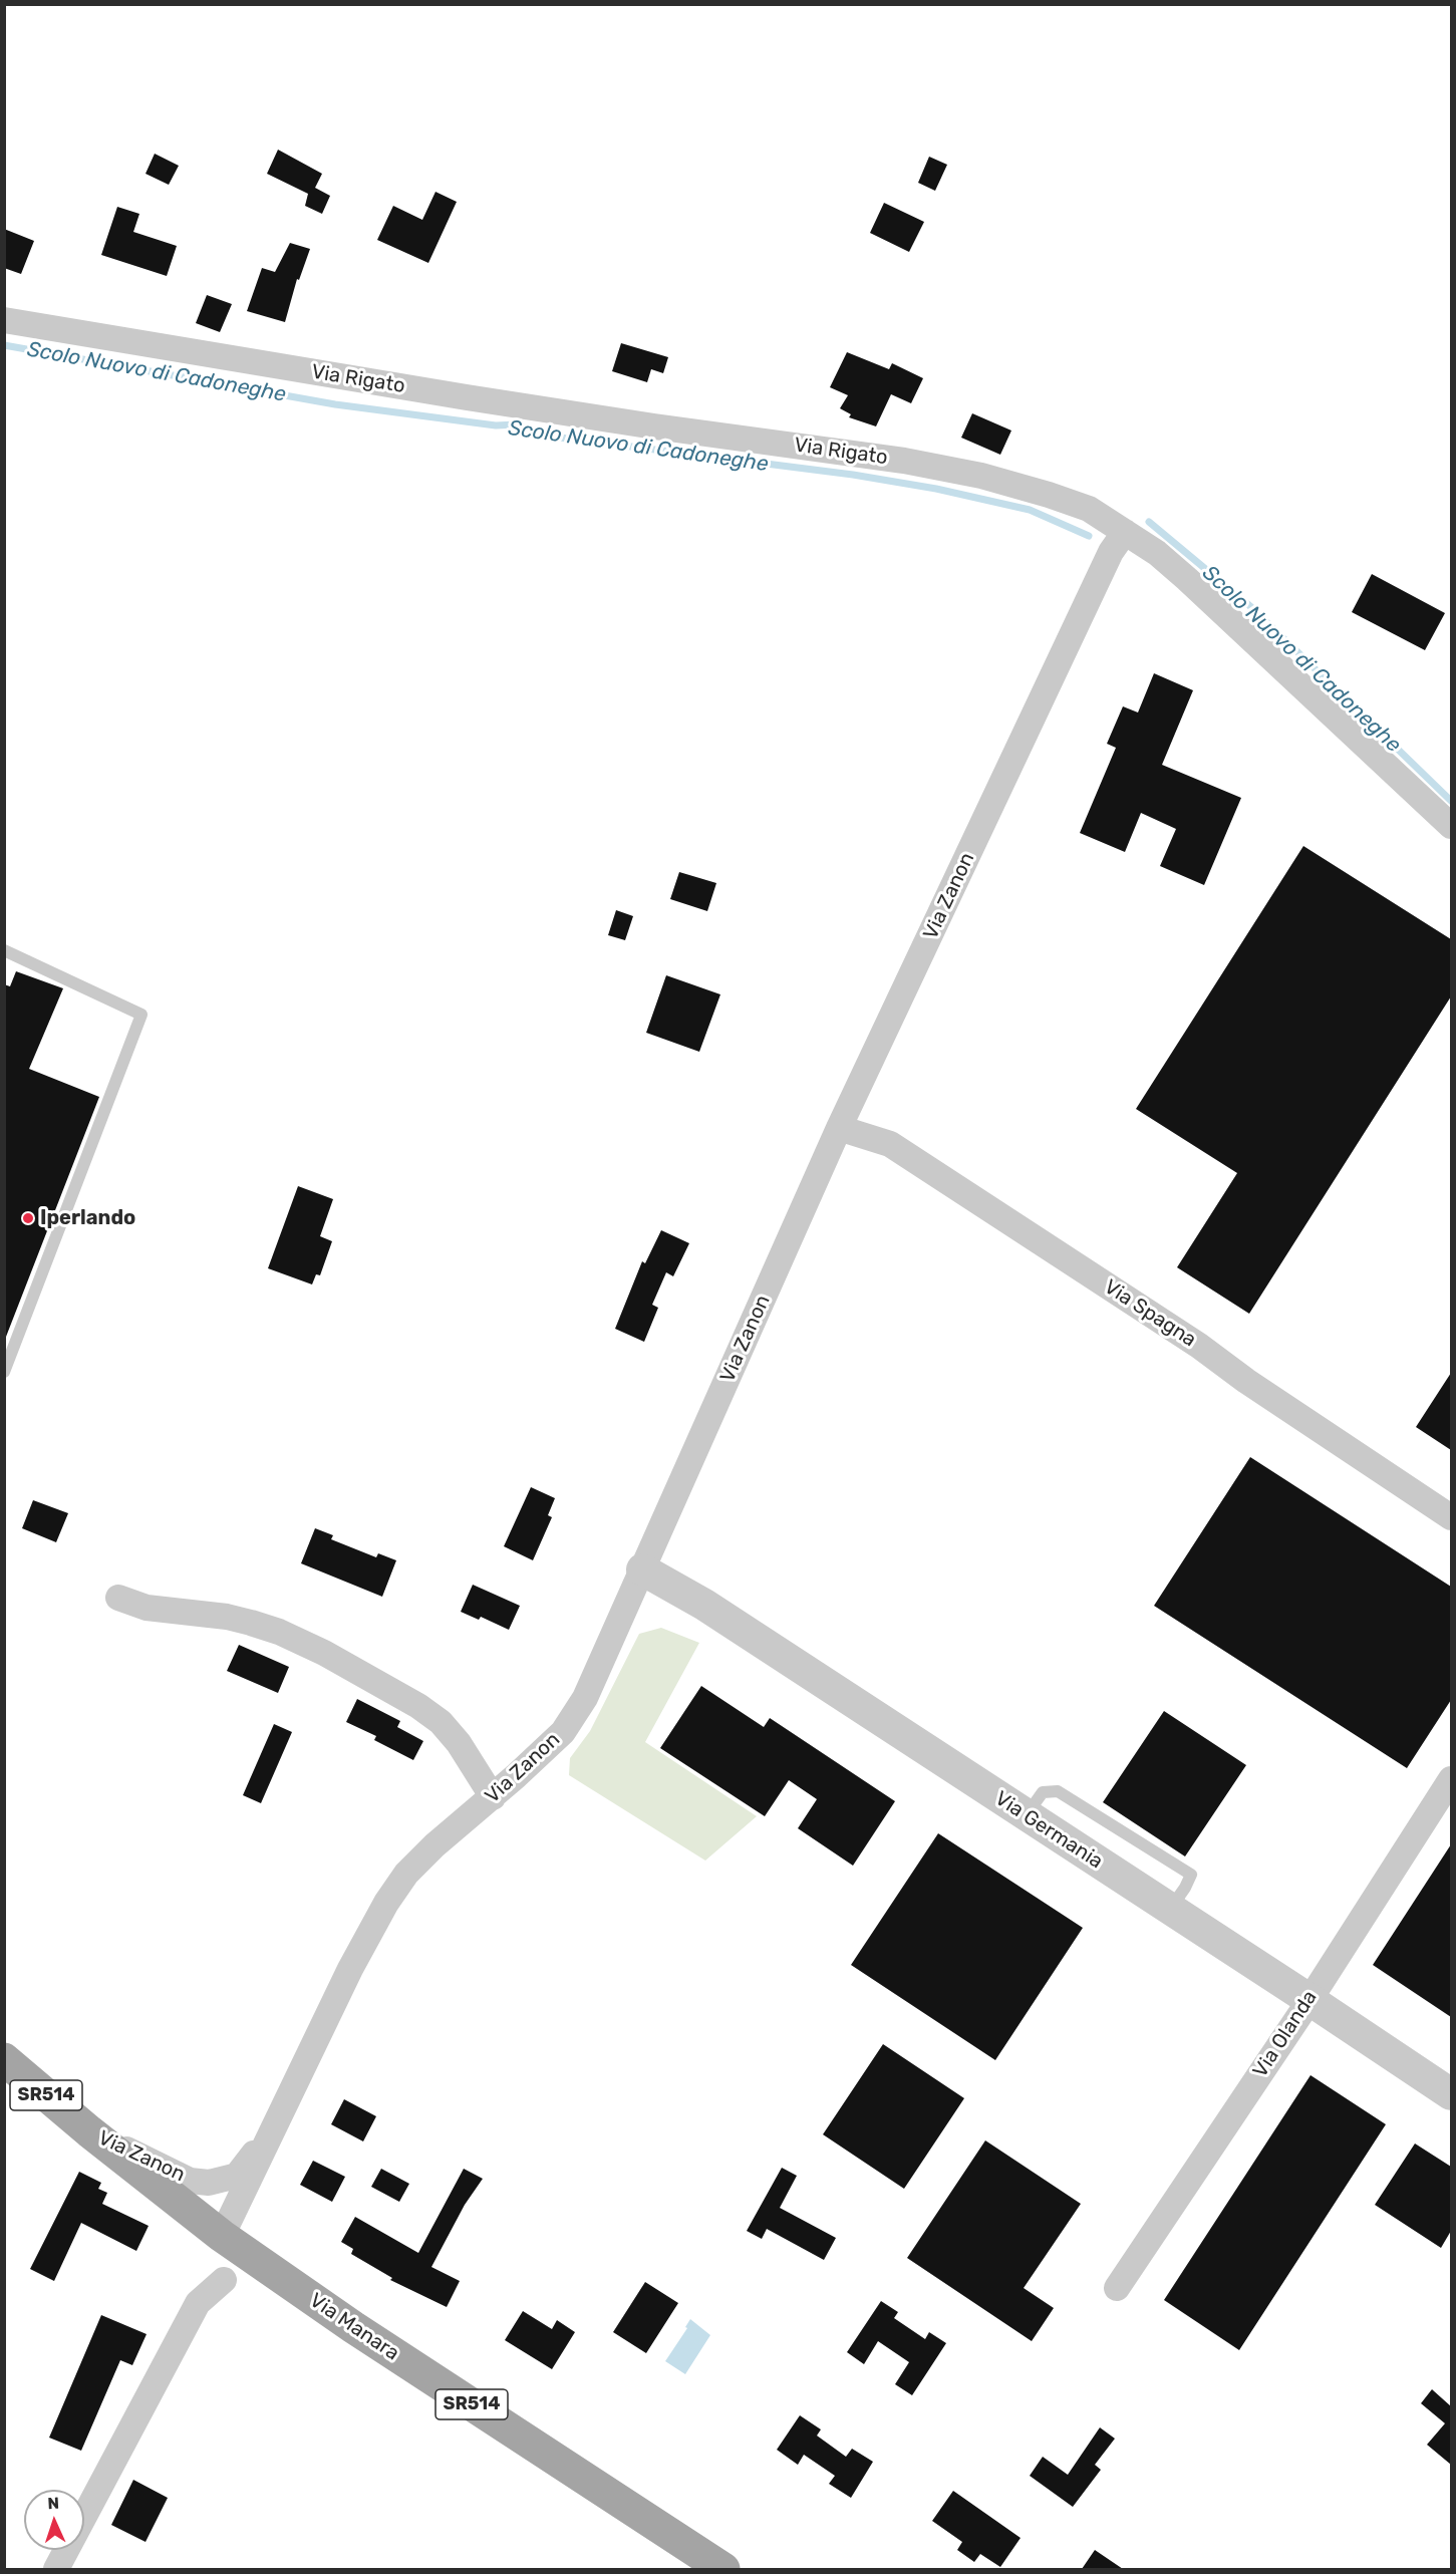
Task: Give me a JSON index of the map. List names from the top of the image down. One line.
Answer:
{"streets":{"main road":["SR514","Via Manara"],"street":["Via Rigato","Via Zanon","Via Spagna","Via Germania","Via Olanda"]},"crossings":[["Via Rigato","Via Zanon"],["Via Zanon","Via Spagna"],["Via Zanon","Via Germania"],["Via Zanon","Via Manara"],["Via Germania","Via Olanda"]],"water":["Scolo Nuovo di Cadoneghe"],"places":["Iperlando"],"north":"top"}
